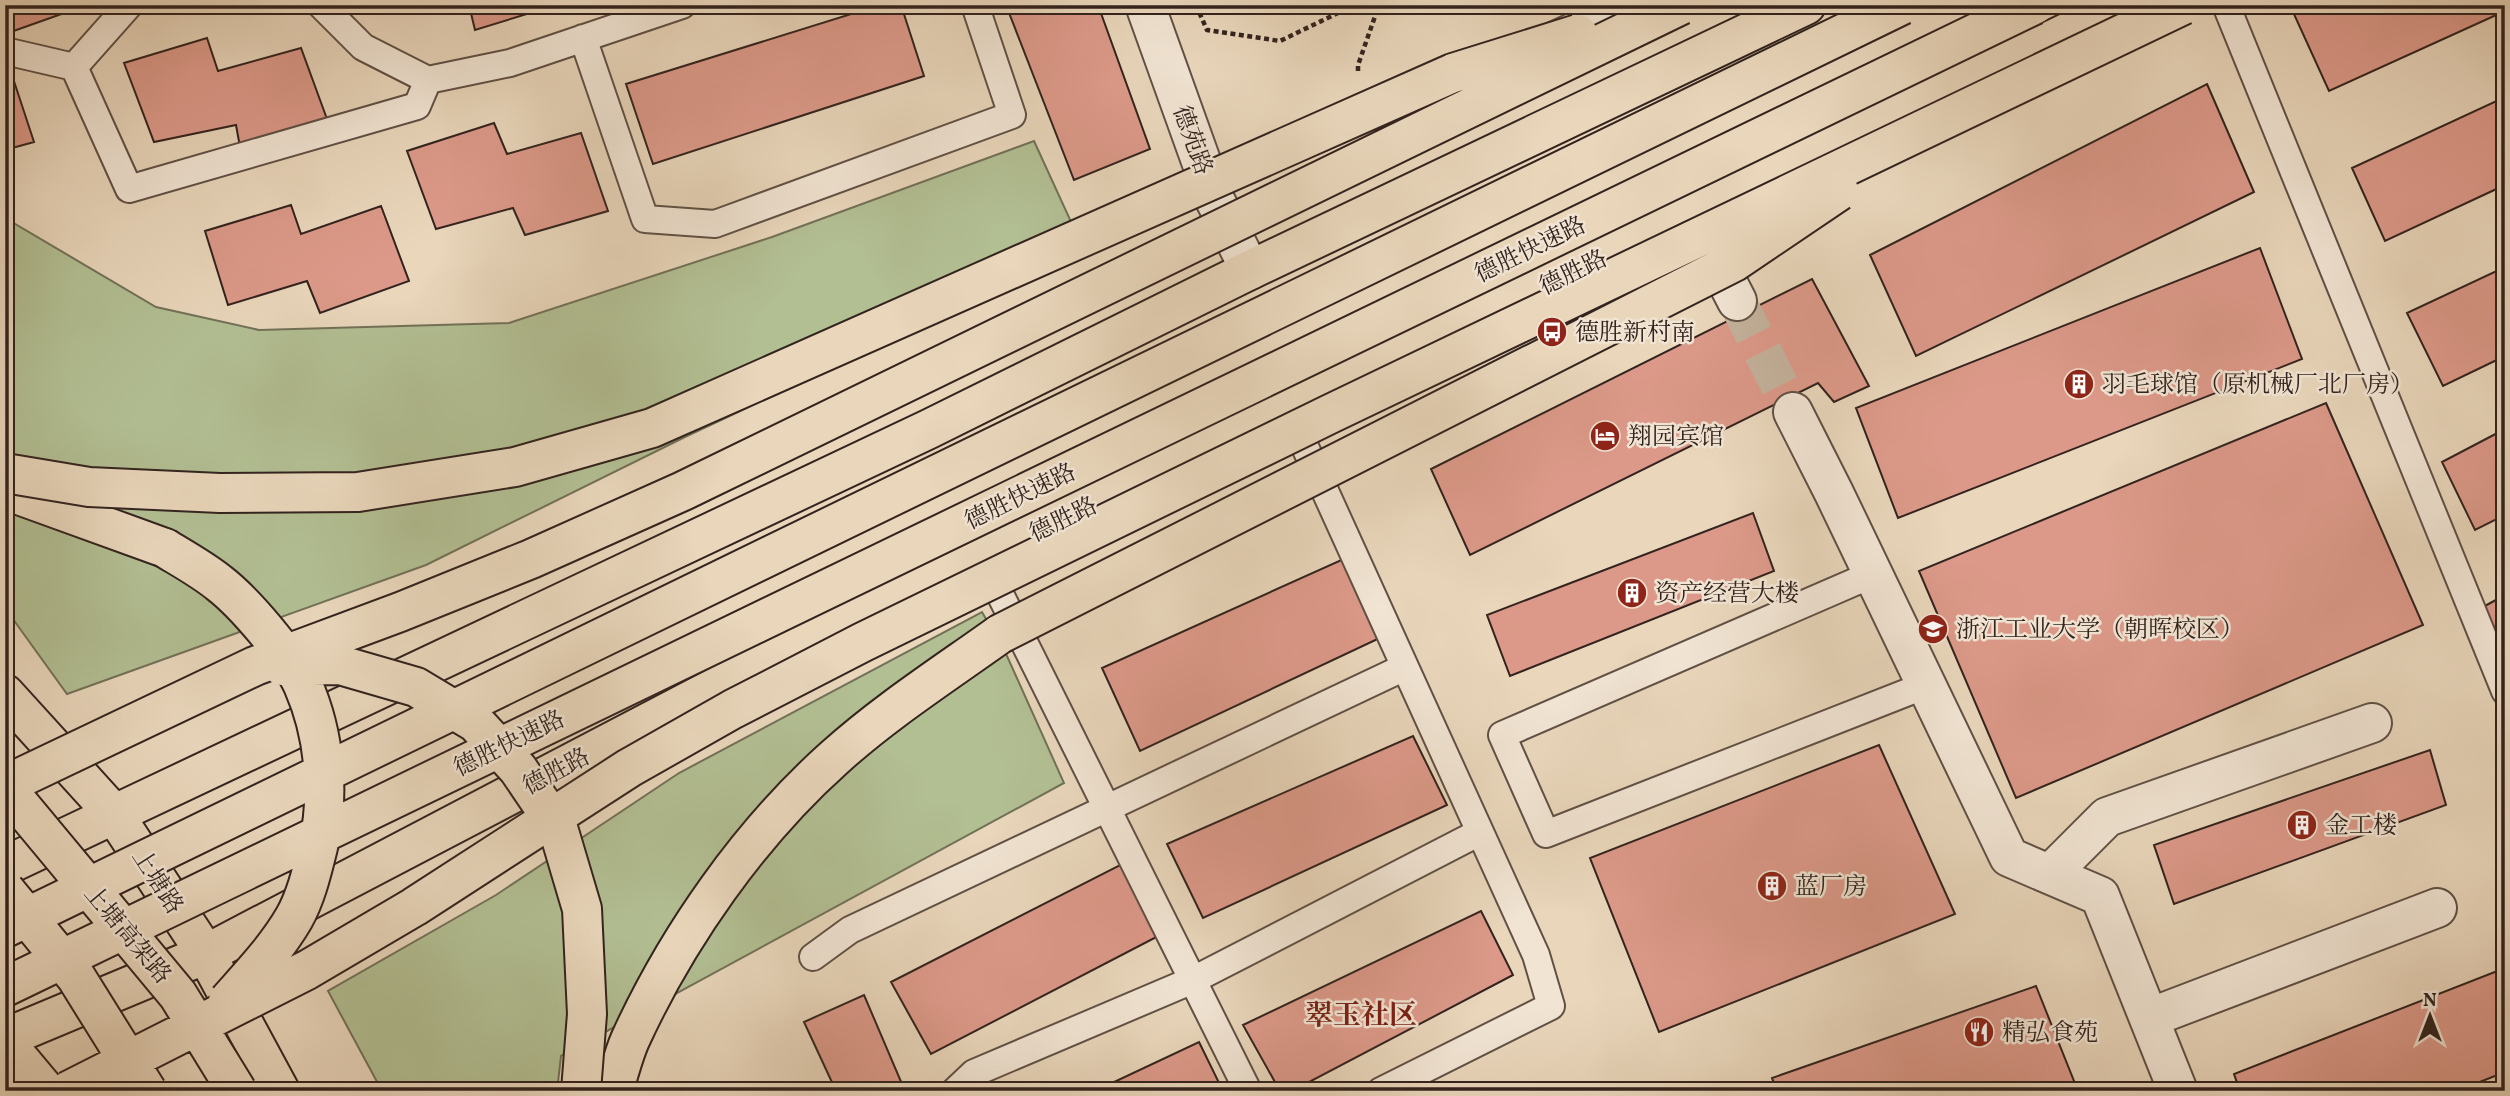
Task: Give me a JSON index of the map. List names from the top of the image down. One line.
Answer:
{"streets":{"main road":["德胜快速路","德胜路","上塘路","上塘高架路"],"street":["德苑路"]},"crossings":[["德胜路","上塘路"]],"districts":["翠玉社区"],"places":{"bus stop":["德胜新村南"],"building":["羽毛球馆（原机械厂北厂房）","资产经营大楼","金工楼","蓝厂房"],"hotel":["翔园宾馆"],"school or university":["浙江工业大学（朝晖校区）"],"restaurant":["精弘食苑"]},"north":"top"}
